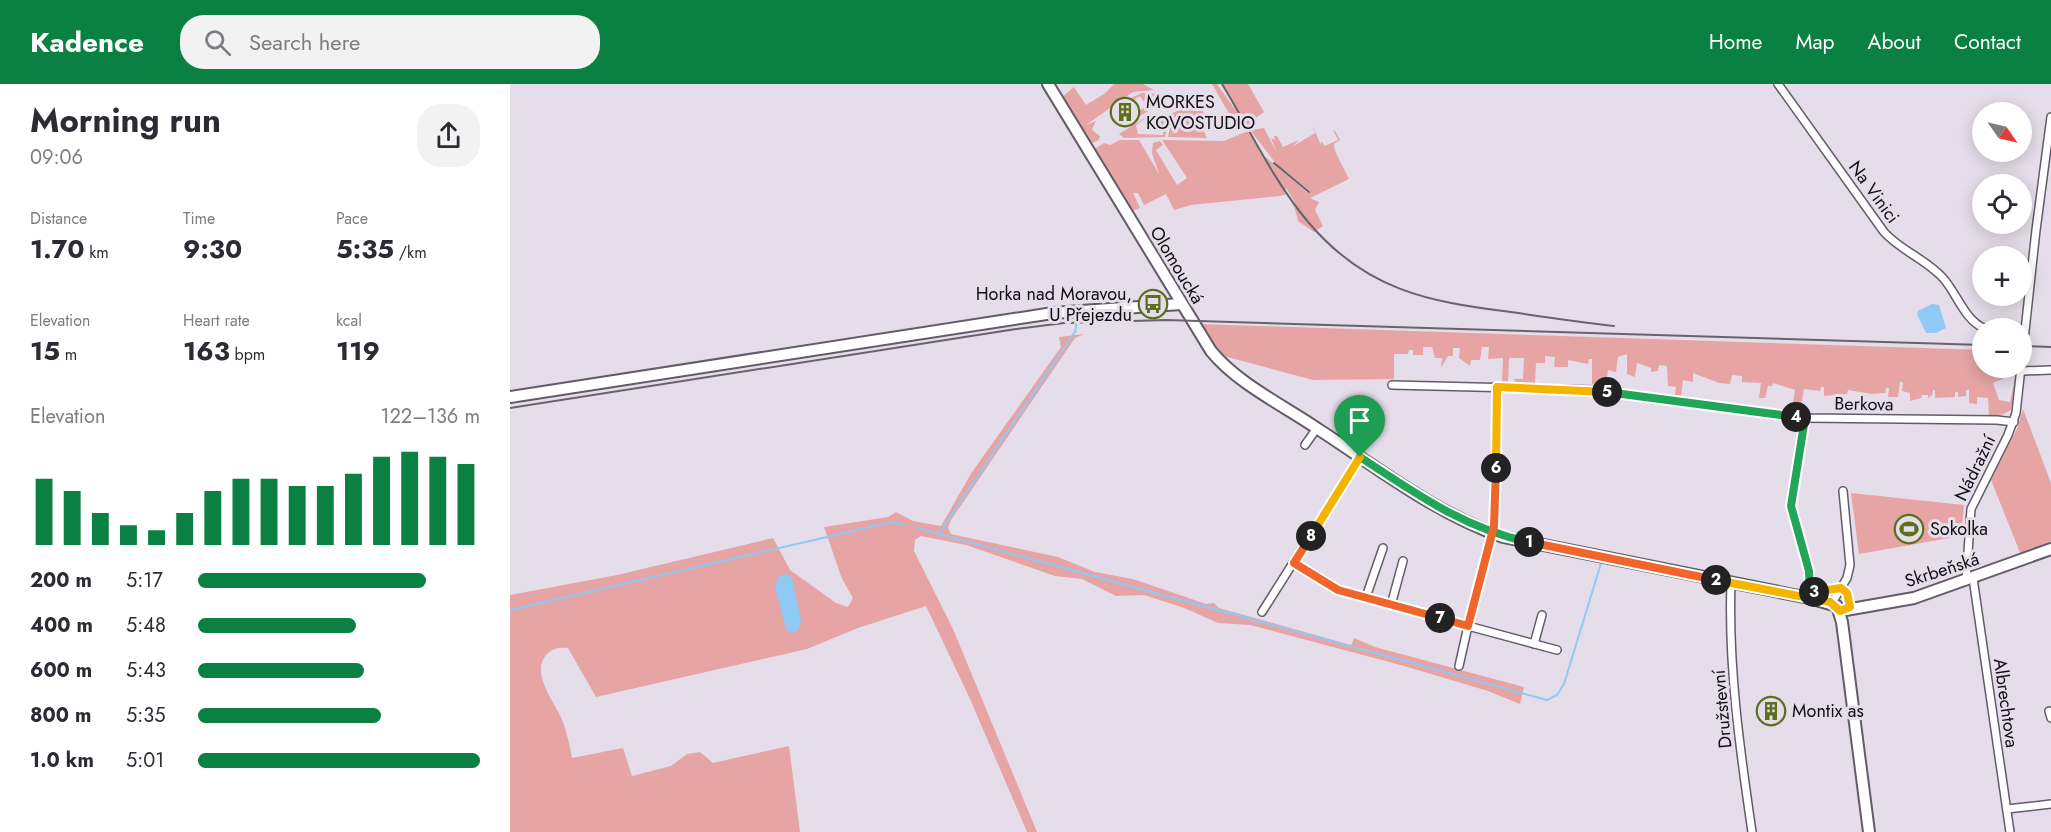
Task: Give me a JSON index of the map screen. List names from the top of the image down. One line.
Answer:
{"streets":{"street":["Na Vinici","Olomoucká","Berkova","Nádražní","Skrbeňská","Albrechtova","Družstevní"]},"crossings":[["Olomoucká","Skrbeňská"],["Olomoucká","Družstevní"],["Berkova","Nádražní"],["Nádražní","Skrbeňská"],["Nádražní","Albrechtova"],["Skrbeňská","Albrechtova"]],"places":{"building":["MORKES KOVOSTUDIO","Montix as"],"bus stop":["Horka nad Moravou, U Přejezdu"],"sports":["Sokolka"]},"north":"bottom right","page":{"header":"Kadence","search":"Search here","nav":["Home","Map","About","Contact"],"heading":["Morning run","09:06"],"map_buttons":["+","−"],"stats":[["Distance","1.70 km"],["Time","9:30"],["Pace","5:35 /km"],["Elevation","15 m"],["Heart rate","163 bpm"],["kcal","119"]],"pins":["5","4","6","8","1","2","3","7"],"chart":["Elevation","122–136 m"],"list":[{"name":"200 m","note":"5:17"},{"name":"400 m","note":"5:48"},{"name":"600 m","note":"5:43"},{"name":"800 m","note":"5:35"},{"name":"1.0 km","note":"5:01"}]}}
